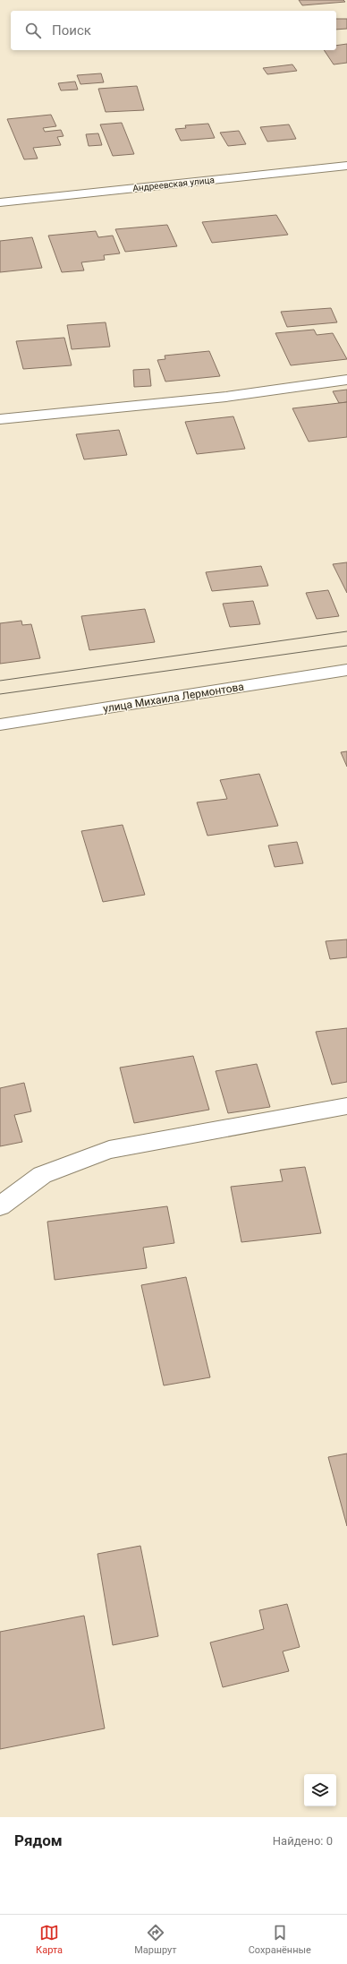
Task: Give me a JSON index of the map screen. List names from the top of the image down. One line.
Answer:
{"streets":{"street":["Андреевская улица","улица Михаила Лермонтова"]},"page":{"search":"Поиск","heading":["Рядом","Найдено: 0"],"nav":["Карта","Маршрут","Сохранённые"]}}
